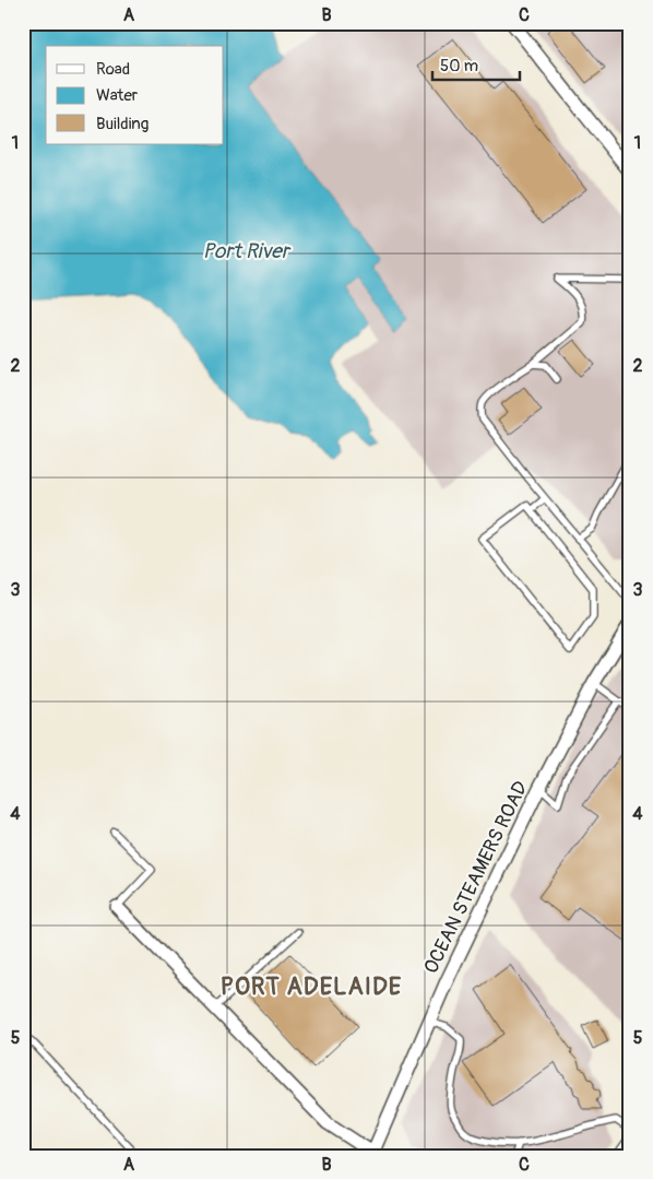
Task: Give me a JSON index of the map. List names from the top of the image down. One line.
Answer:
{"streets":{"street":["OCEAN STEAMERS ROAD"]},"districts":["PORT ADELAIDE"],"water":["Port River"],"legend":["Road","Water","Building"],"scale_bar":"50 m","grid":{"columns":["A","B","C"],"rows":["1","2","3","4","5"]}}
